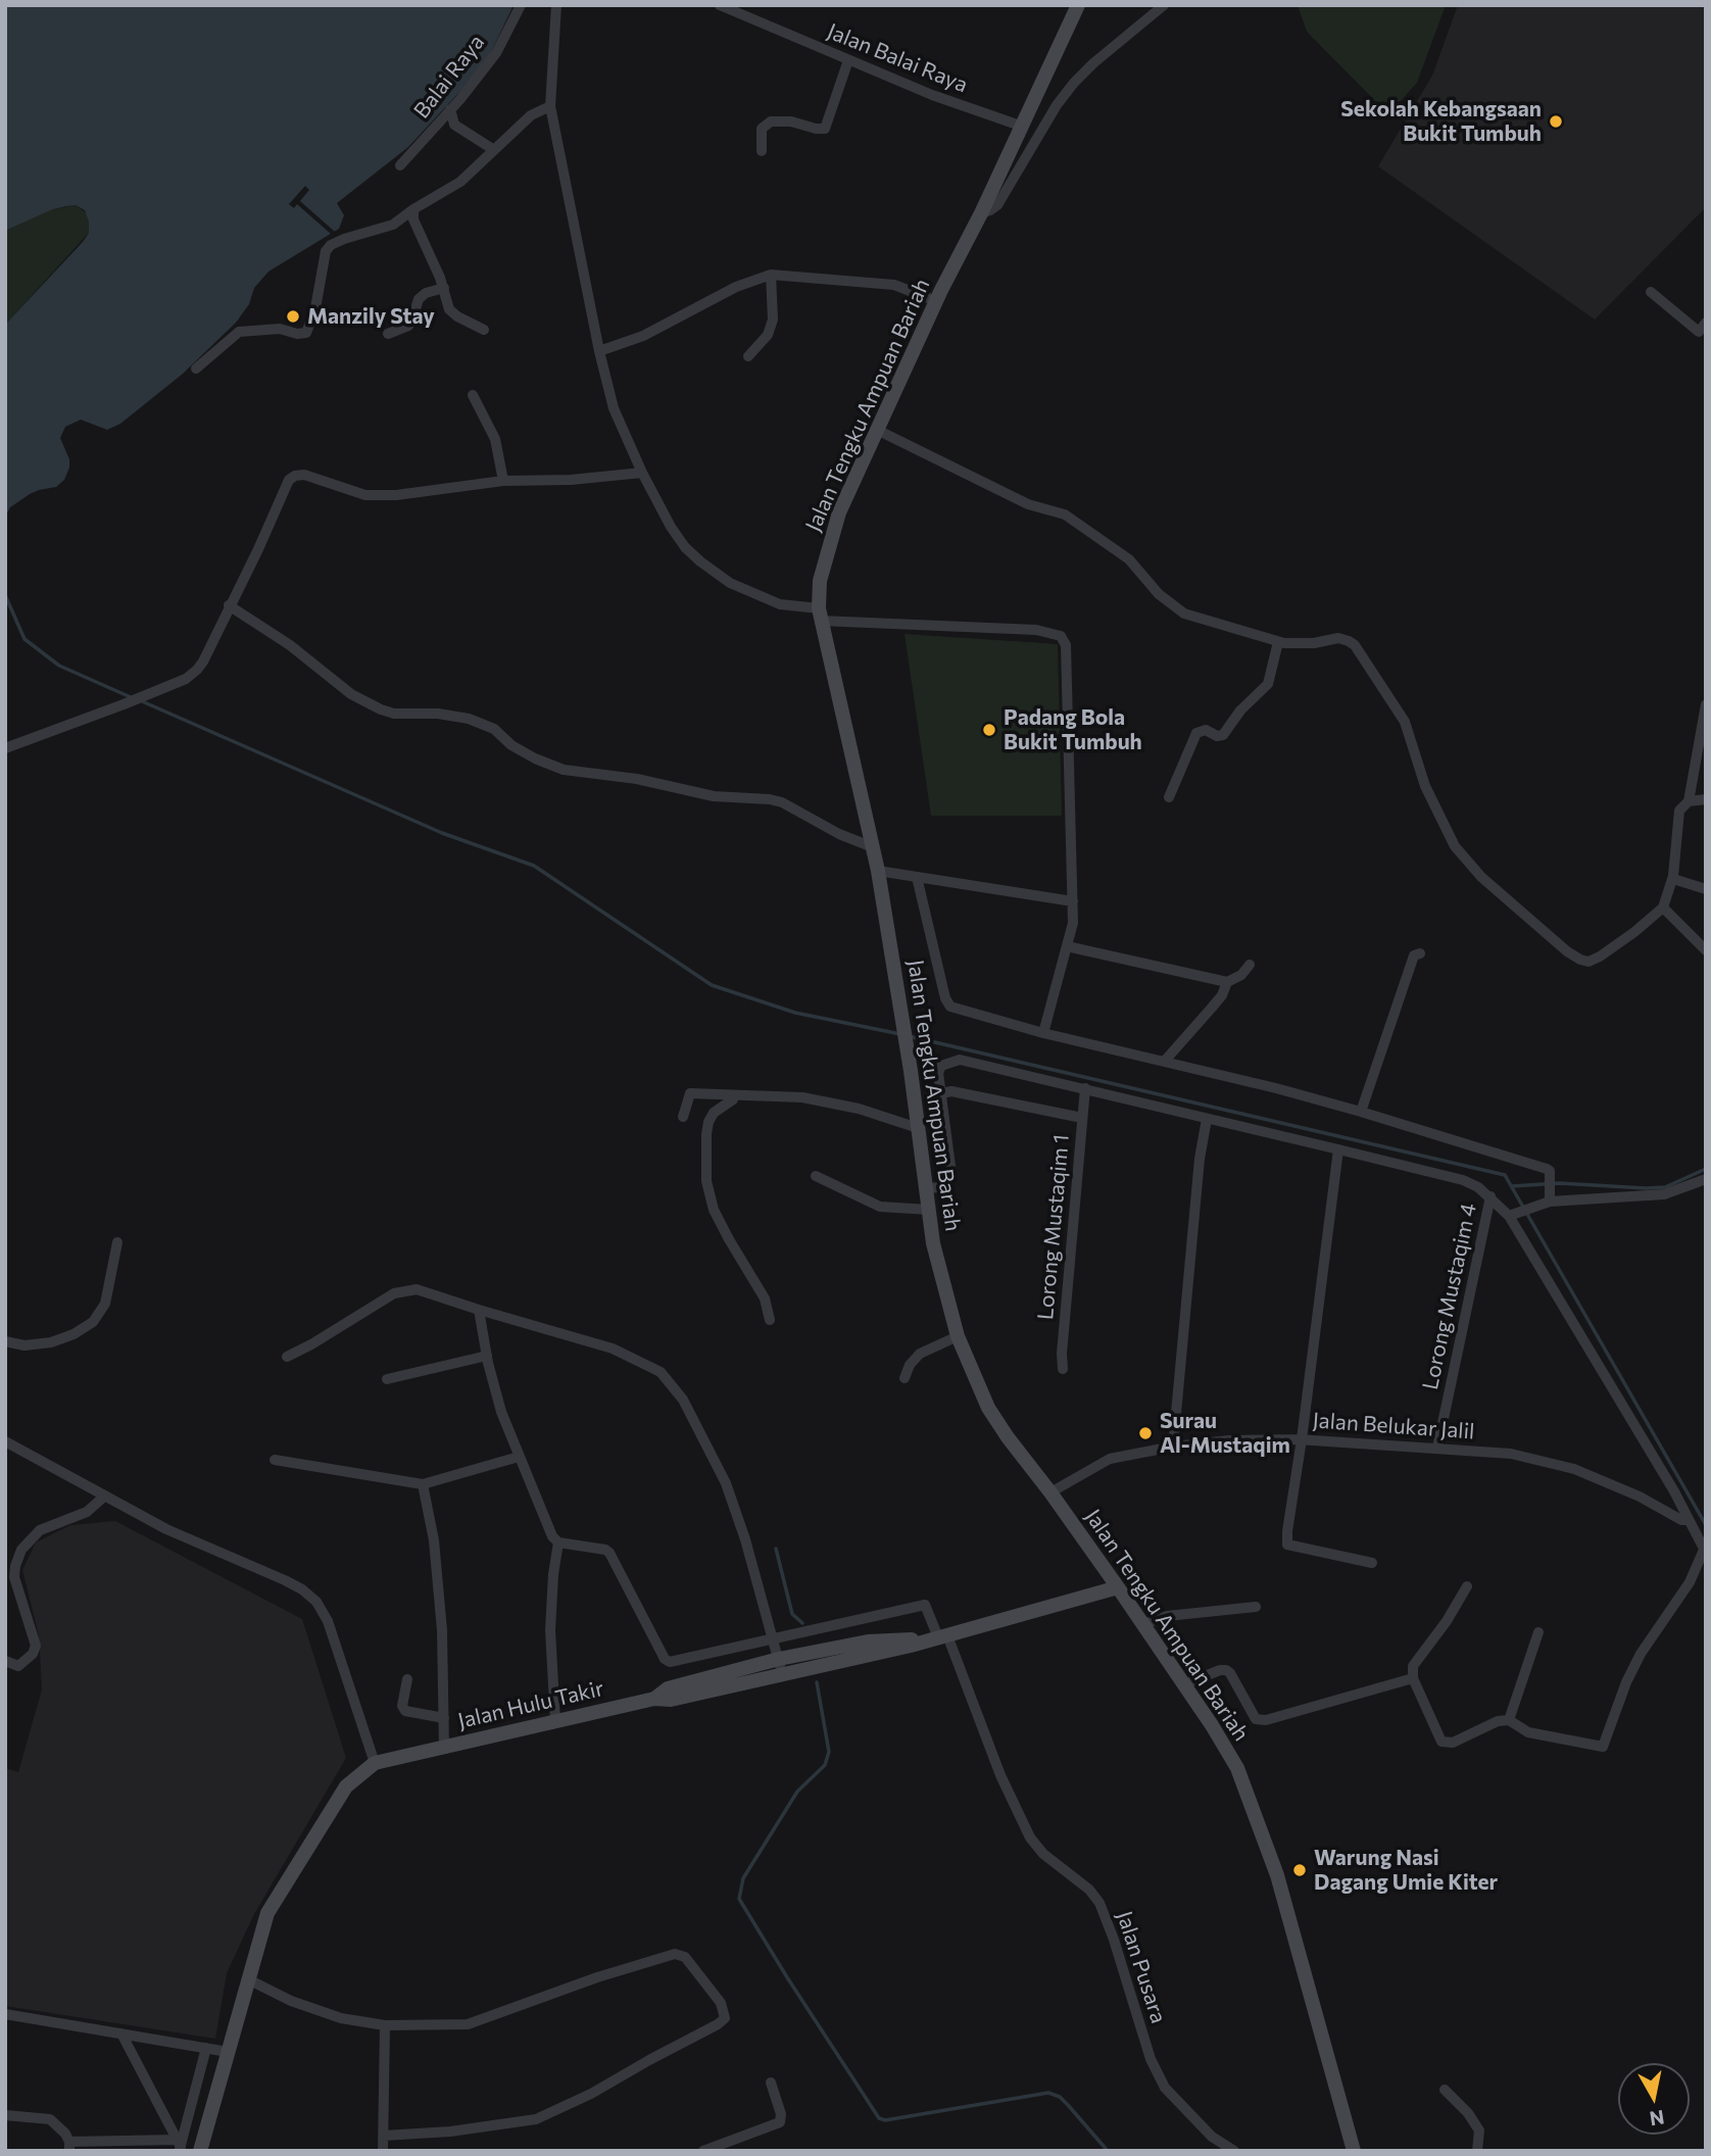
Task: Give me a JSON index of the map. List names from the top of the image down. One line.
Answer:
{"streets":{"main road":["Jalan Tengku Ampuan Bariah","Jalan Hulu Takir"],"street":["Jalan Balai Raya","Balai Raya","Lorong Mustaqim 1","Lorong Mustaqim 4","Jalan Belukar Jalil","Jalan Pusara"]},"crossings":[["Jalan Balai Raya","Jalan Tengku Ampuan Bariah"],["Jalan Tengku Ampuan Bariah","Jalan Belukar Jalil"],["Jalan Tengku Ampuan Bariah","Jalan Hulu Takir"],["Lorong Mustaqim 4","Jalan Belukar Jalil"],["Jalan Hulu Takir","Jalan Pusara"]],"places":["Sekolah Kebangsaan Bukit Tumbuh","Manzily Stay","Padang Bola Bukit Tumbuh","Surau Al-Mustaqim","Warung Nasi Dagang Umie Kiter"],"north":"bottom"}
